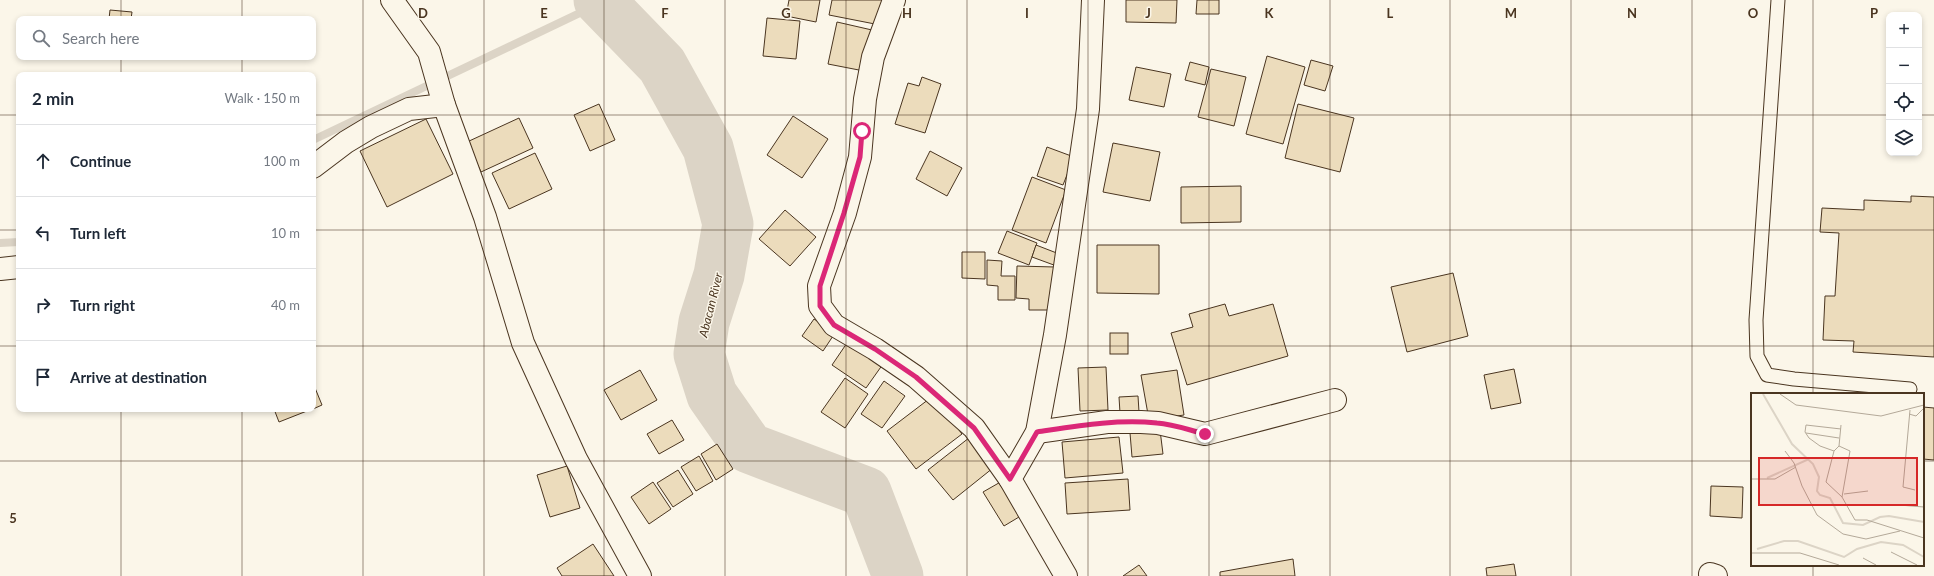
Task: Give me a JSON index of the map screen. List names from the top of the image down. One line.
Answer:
{"water":["Abacan River"],"page":{"map_buttons":["+","−"],"search":"Search here","heading":["2 min","Walk · 150 m"],"list":[["Continue","100 m"],["Turn left","10 m"],["Turn right","40 m"],"Arrive at destination"]},"grid":{"columns":["D","E","F","G","H","I","J","K","L","M","N","O","P"],"rows":["5"]}}
